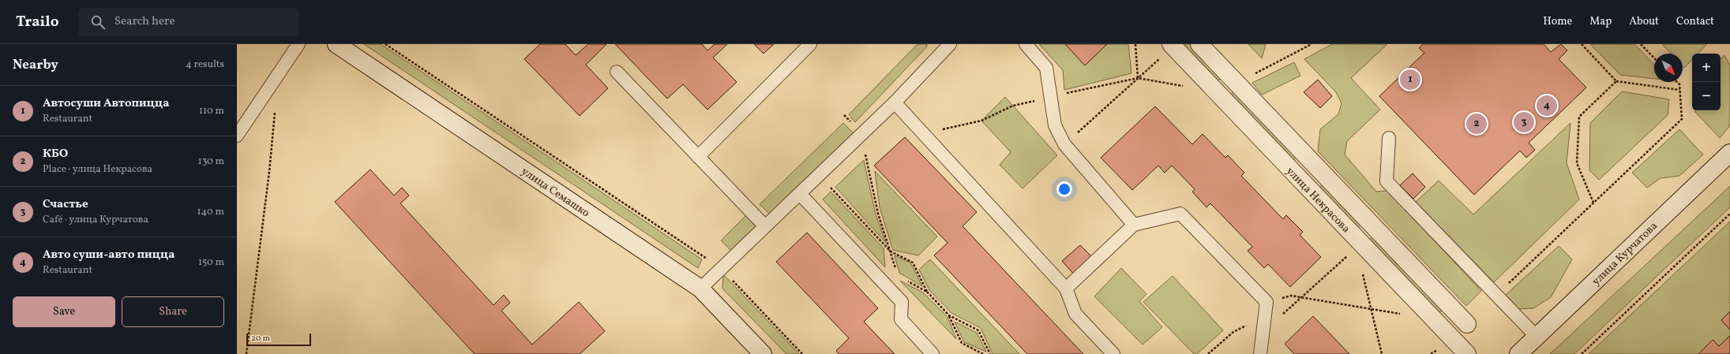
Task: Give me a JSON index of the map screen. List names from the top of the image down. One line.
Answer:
{"streets":{"street":["улица Семашко","улица Некрасова","улица Курчатова"]},"scale_bar":"20 m","north":"bottom right","page":{"header":"Trailo","search":"Search here","nav":["Home","Map","About","Contact"],"heading":["Nearby","4 results"],"map_buttons":["+","−"],"pins":["1","4","3","2"],"list":[{"mark":"1","name":"Автосуши Автопицца","note":"Restaurant","value":"110 m"},{"mark":"2","name":"КБО","note":"Place · улица Некрасова","value":"130 m"},{"mark":"3","name":"Счастье","note":"Café · улица Курчатова","value":"140 m"},{"mark":"4","name":"Авто суши-авто пицца","note":"Restaurant","value":"150 m"}],"buttons":["Save","Share"],"scale":"20 m"}}
